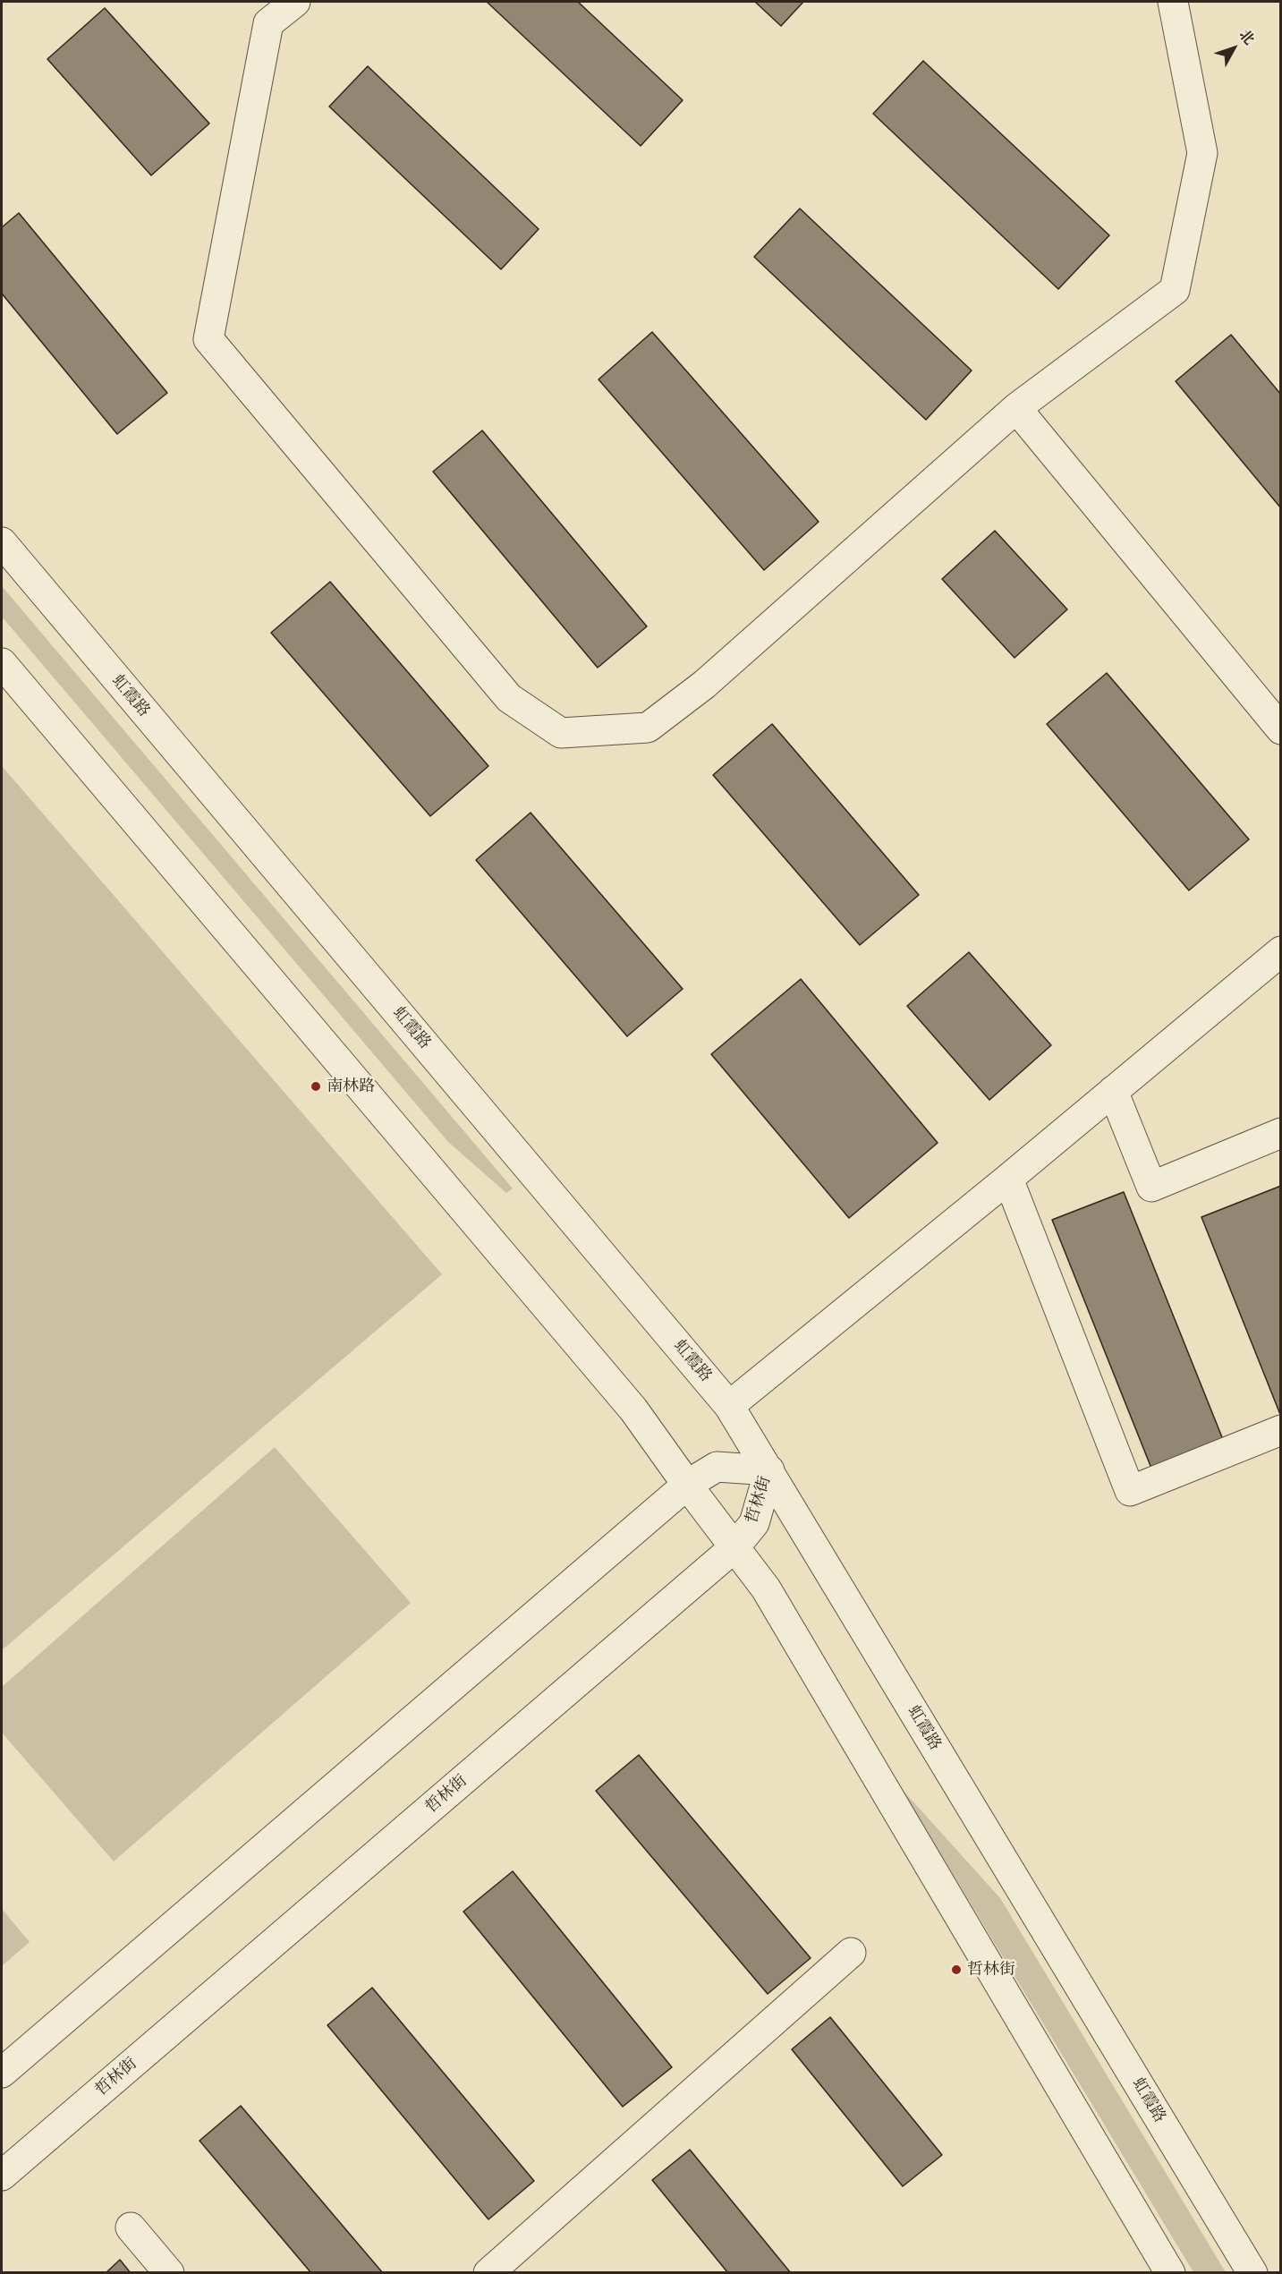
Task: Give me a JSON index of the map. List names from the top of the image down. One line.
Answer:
{"streets":{"street":["虹霞路","哲林街"]},"crossings":[["虹霞路","哲林街"]],"places":["南林路","哲林街"],"north":"top right"}
